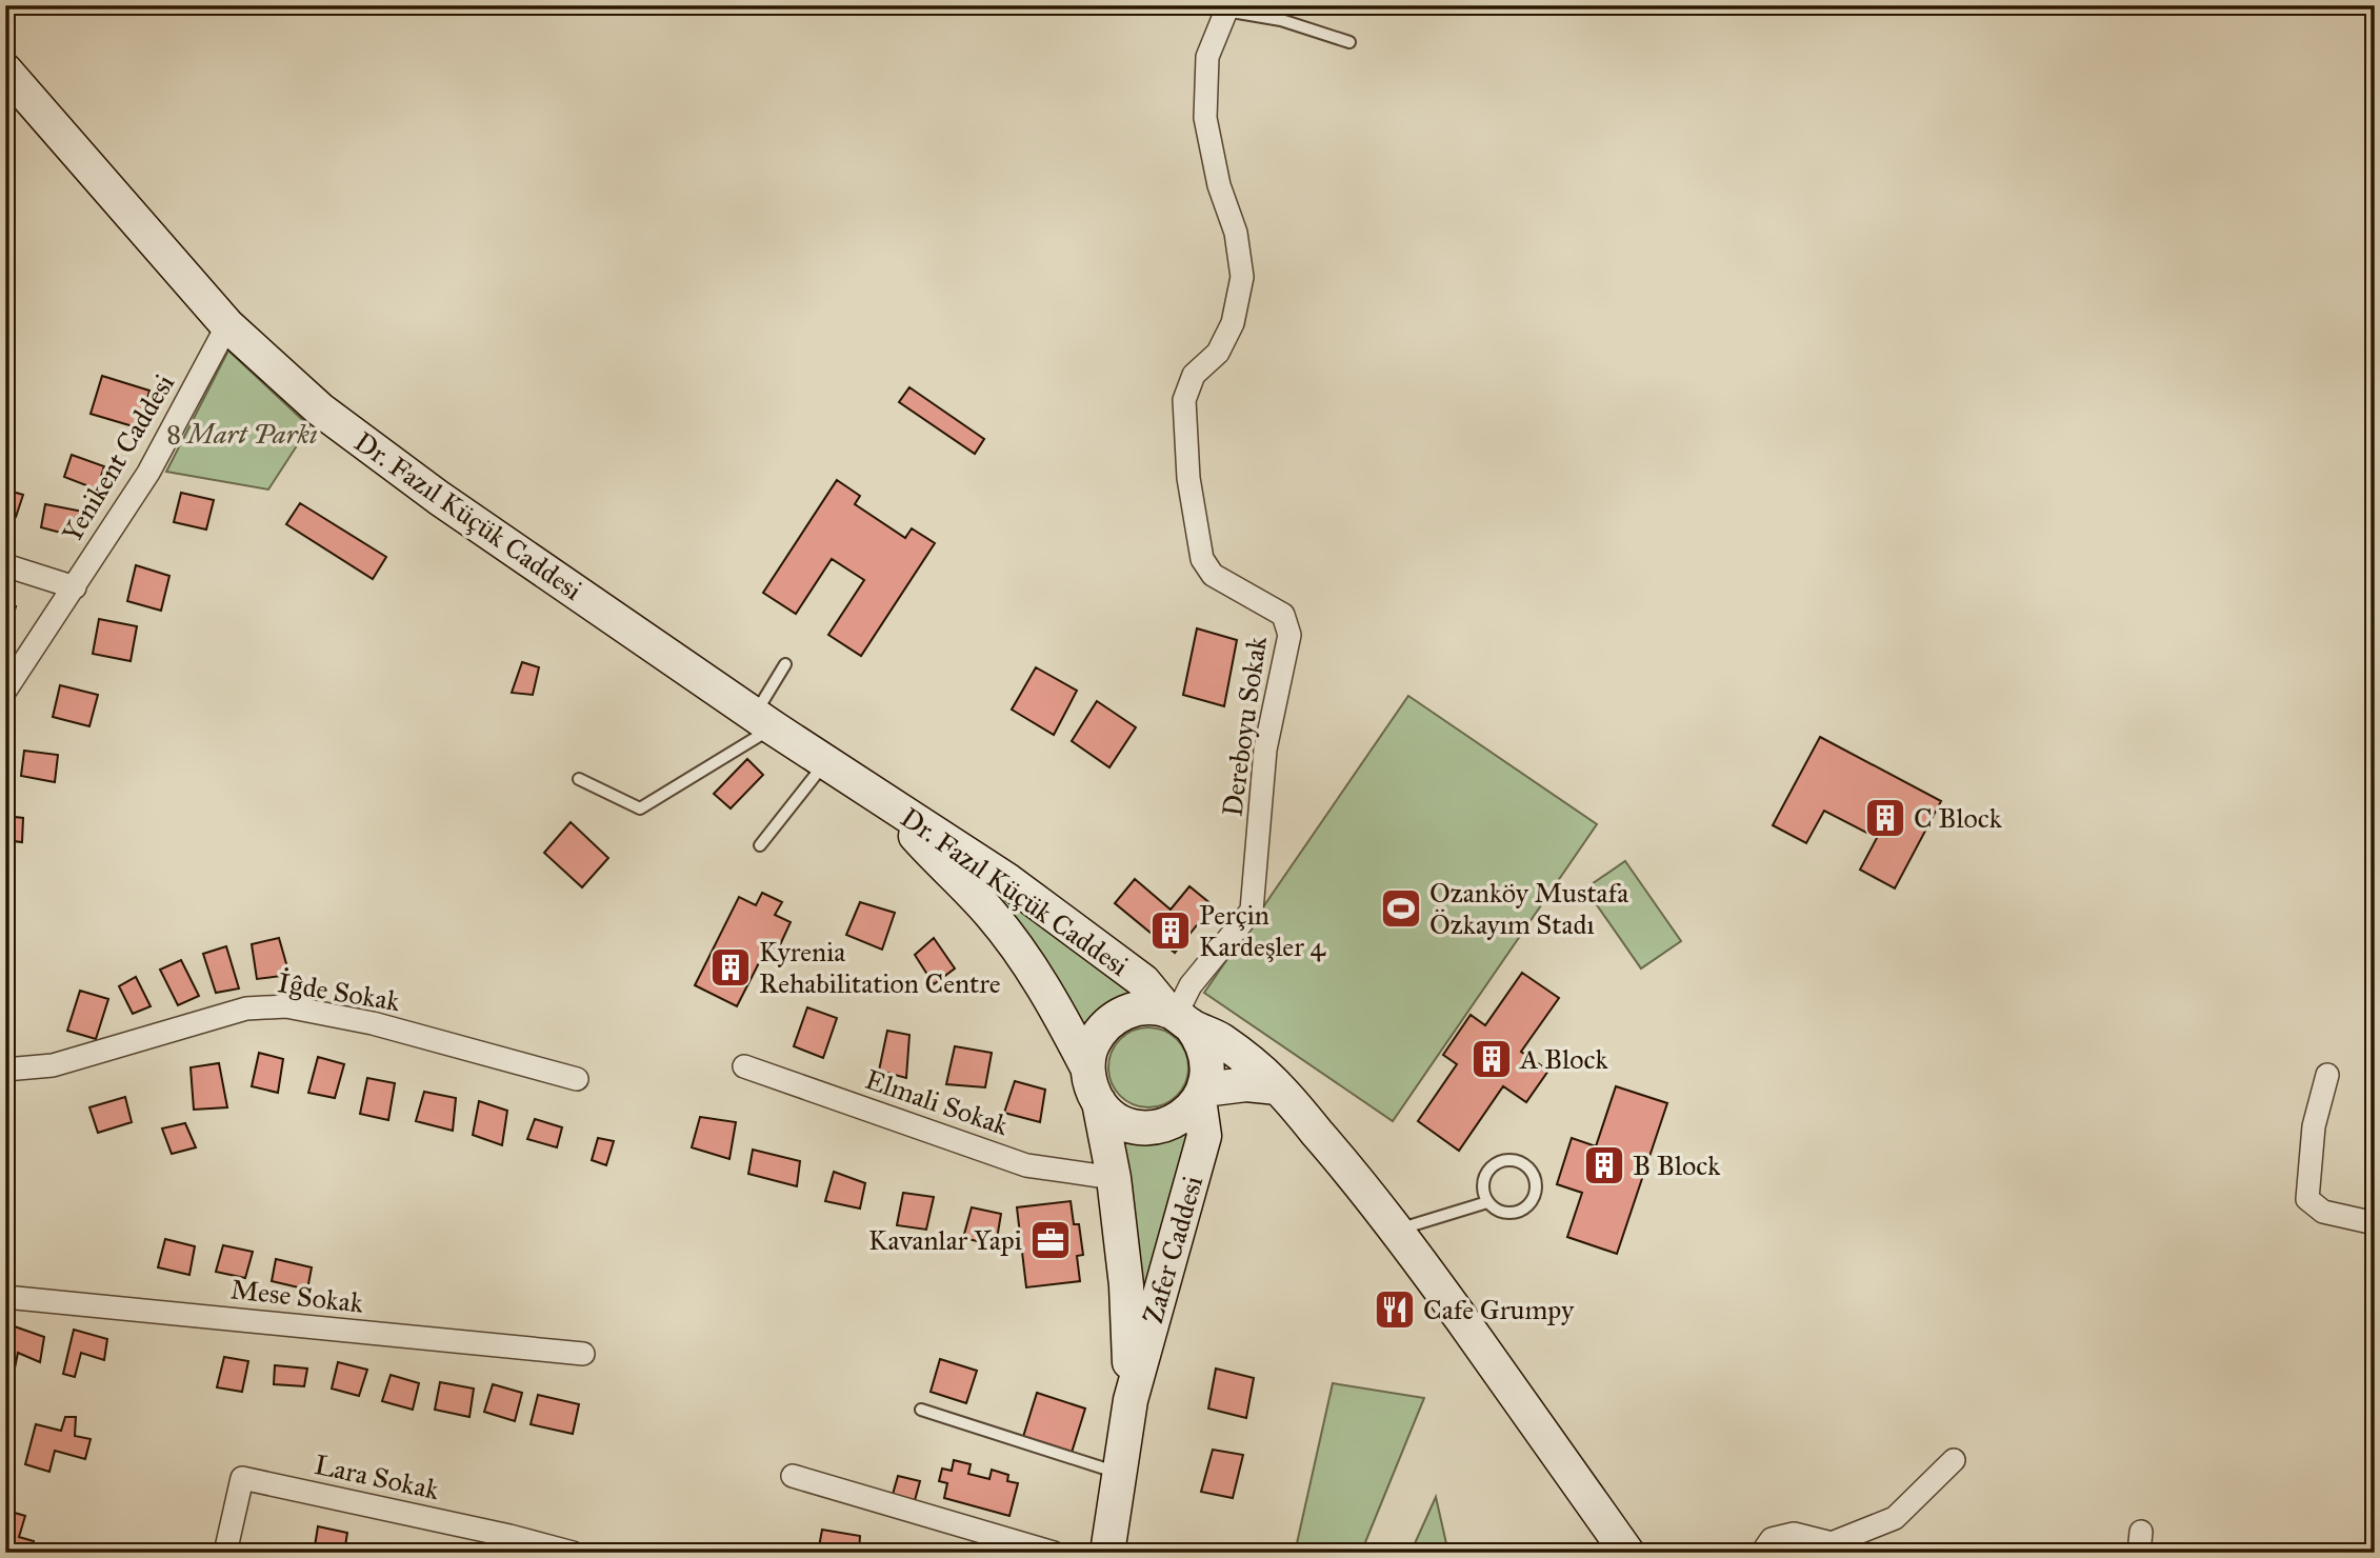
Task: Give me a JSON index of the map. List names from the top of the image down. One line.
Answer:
{"streets":{"street":["Yenikent Caddesi","Dr. Fazıl Küçük Caddesi","Dereboyu Sokak","İĝde Sokak","Elmali Sokak","Zafer Caddesi","Mese Sokak","Lara Sokak"]},"crossings":[["Yenikent Caddesi","Dr. Fazıl Küçük Caddesi"],["Dr. Fazıl Küçük Caddesi","Dereboyu Sokak"],["Dr. Fazıl Küçük Caddesi","Zafer Caddesi"],["Dereboyu Sokak","Zafer Caddesi"],["Elmali Sokak","Zafer Caddesi"]],"parks":["8 Mart Parkı"],"places":{"building":["C Block","Perçin Kardeşler 4","Kyrenia Rehabilitation Centre","A Block","B Block"],"sports":["Ozanköy Mustafa Özkayım Stadı"],"office":["Kavanlar Yapi"],"restaurant":["Cafe Grumpy"]}}
